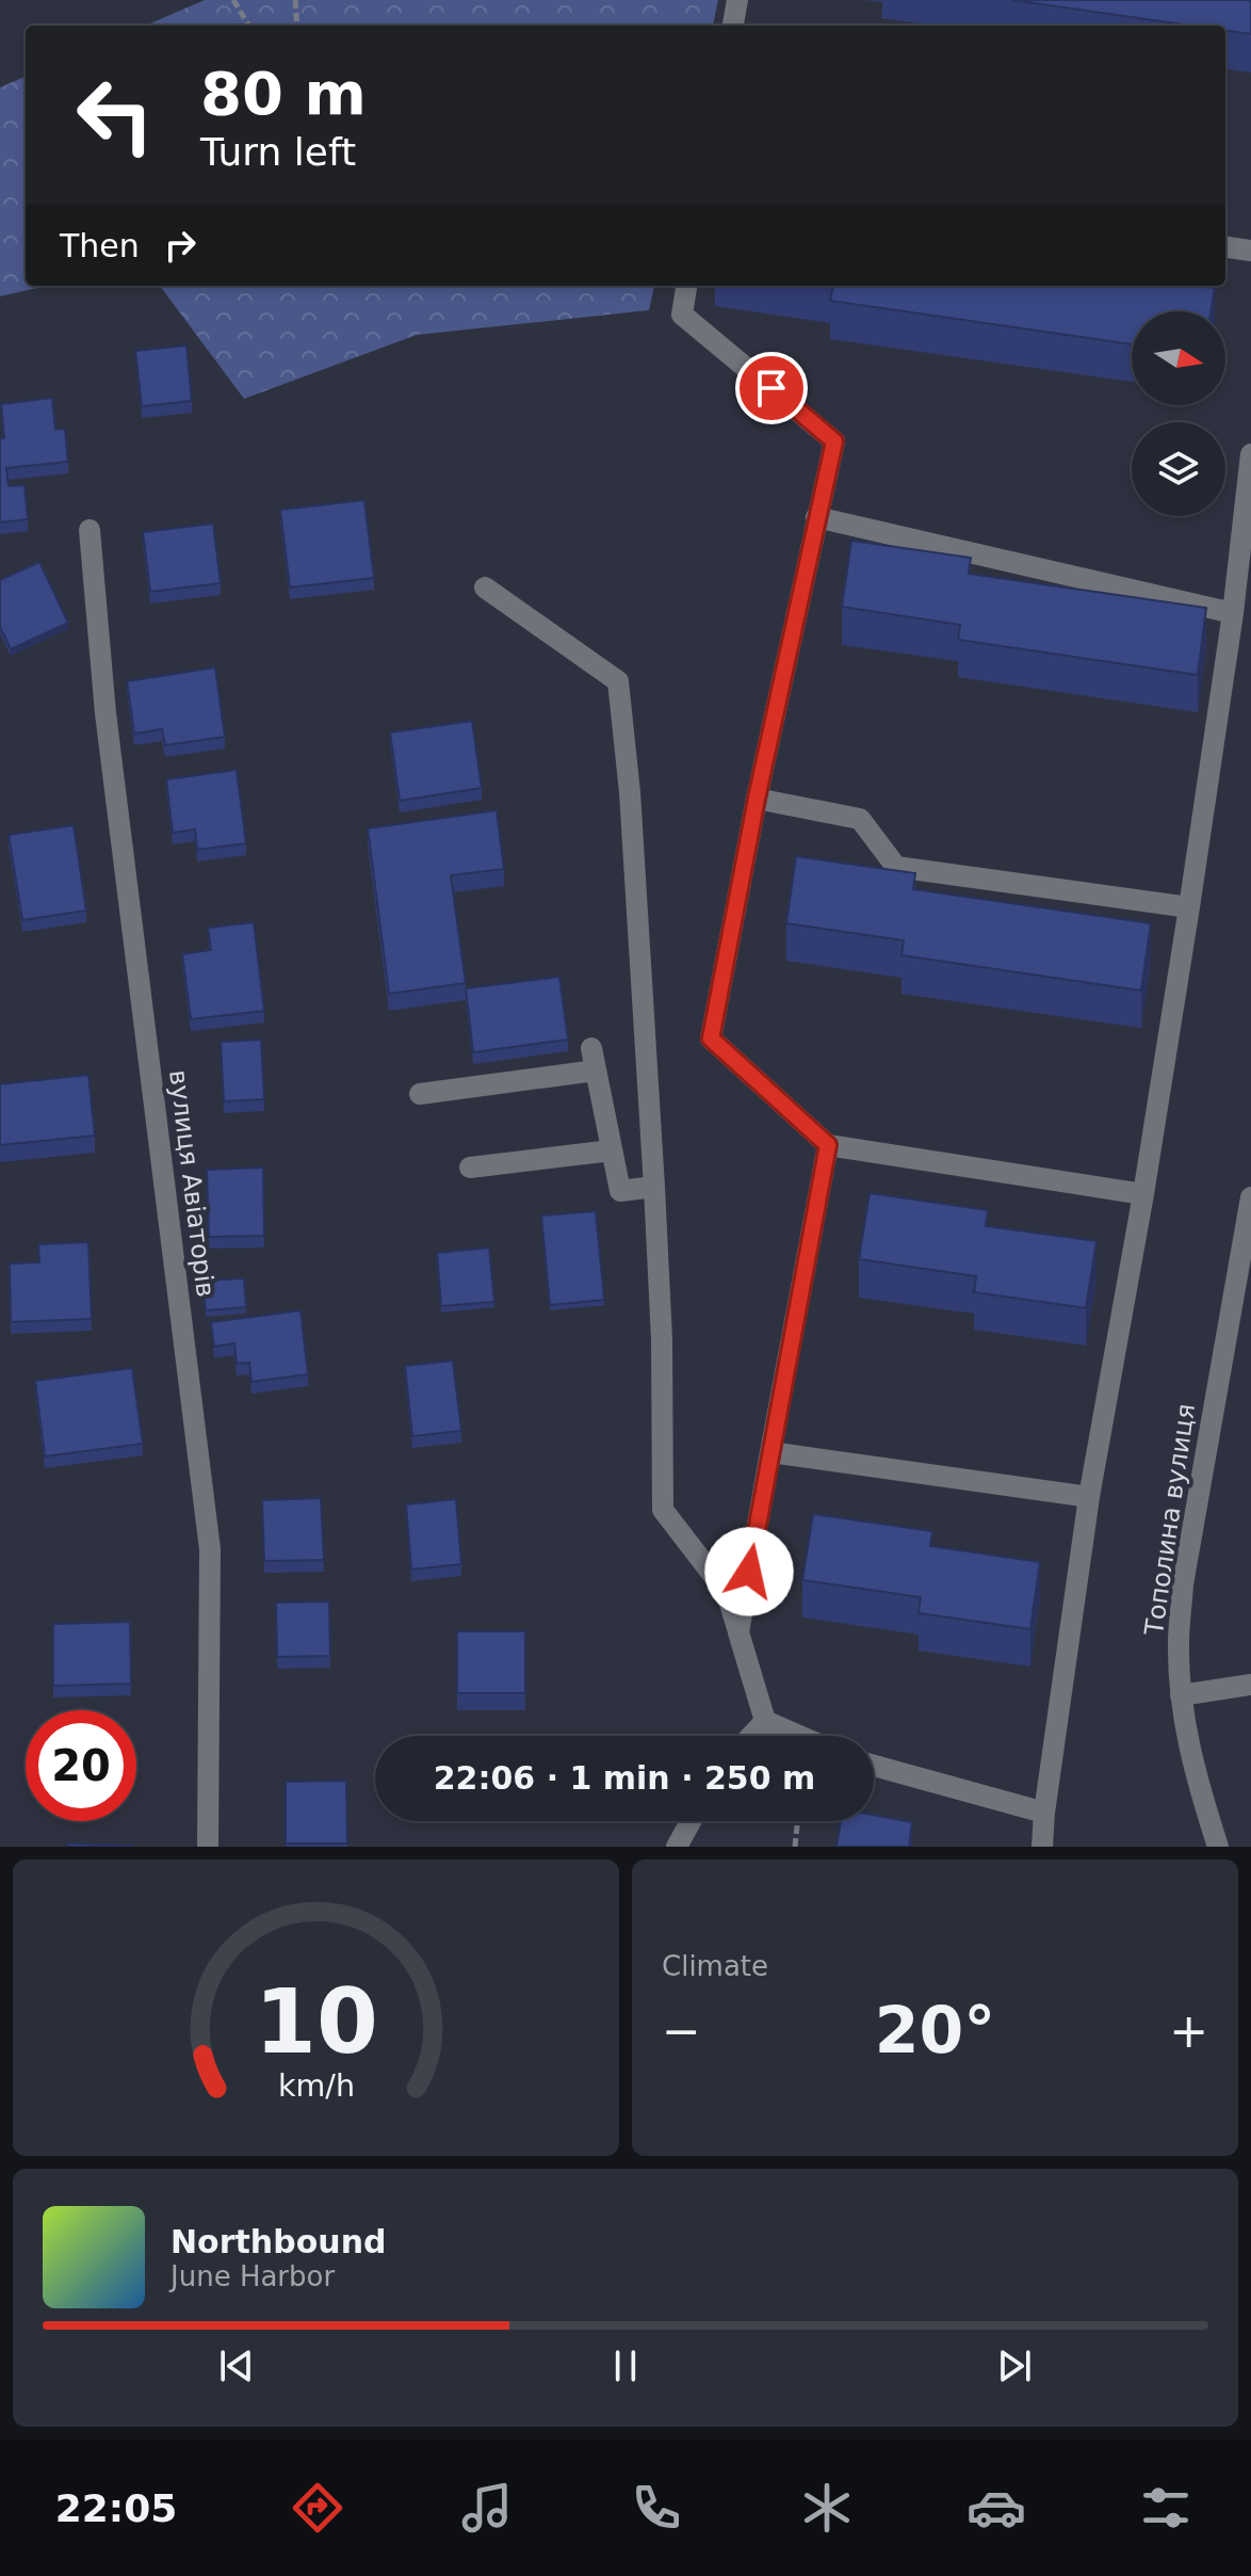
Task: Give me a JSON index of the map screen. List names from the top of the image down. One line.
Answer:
{"streets":{"street":["вулиця Авіаторів","Тополина вулиця"]},"north":"right","page":{"turn":["80 m","Turn left"],"then":"Then","limit":"20","trip":"22:06 · 1 min · 250 m","tile":"Climate","heat":["−","20°","+"],"song":["Northbound","June Harbor"],"tabs":"22:05","gauge":["10","km/h"]}}
